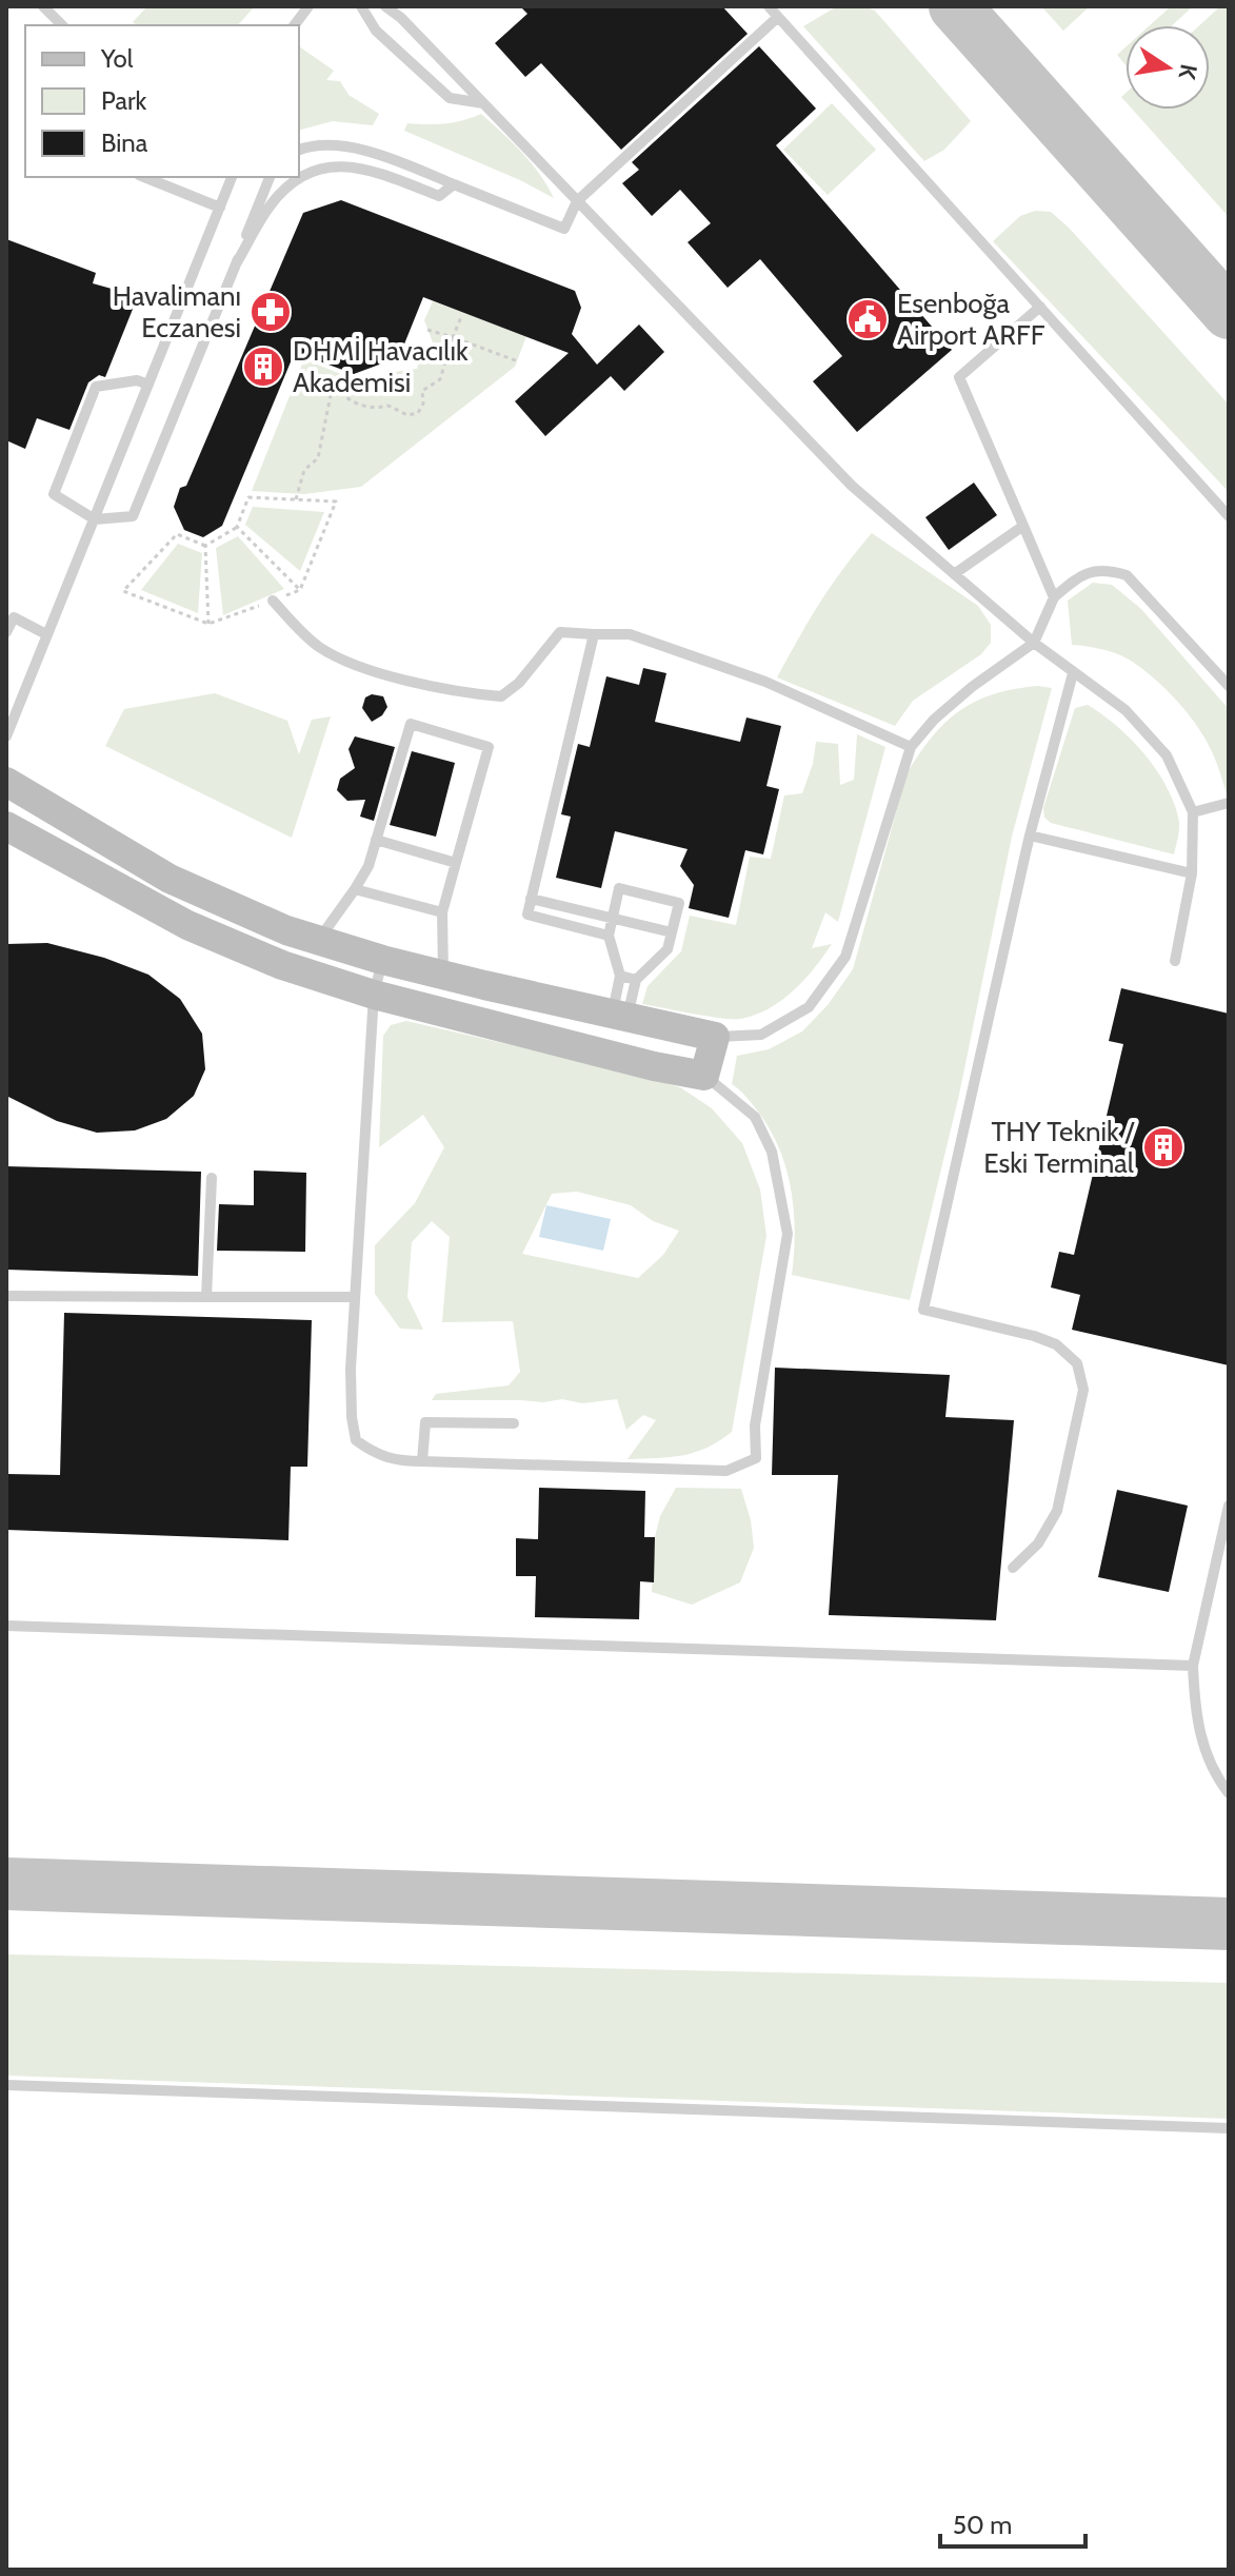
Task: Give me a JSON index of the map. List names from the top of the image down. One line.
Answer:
{"places":{"pharmacy":["Havalimanı Eczanesi"],"public building":["Esenboğa Airport ARFF"],"building":["DHMİ Havacılık Akademisi","THY Teknik / Eski Terminal"]},"legend":["Yol","Park","Bina"],"scale_bar":"50 m","north":"right"}
